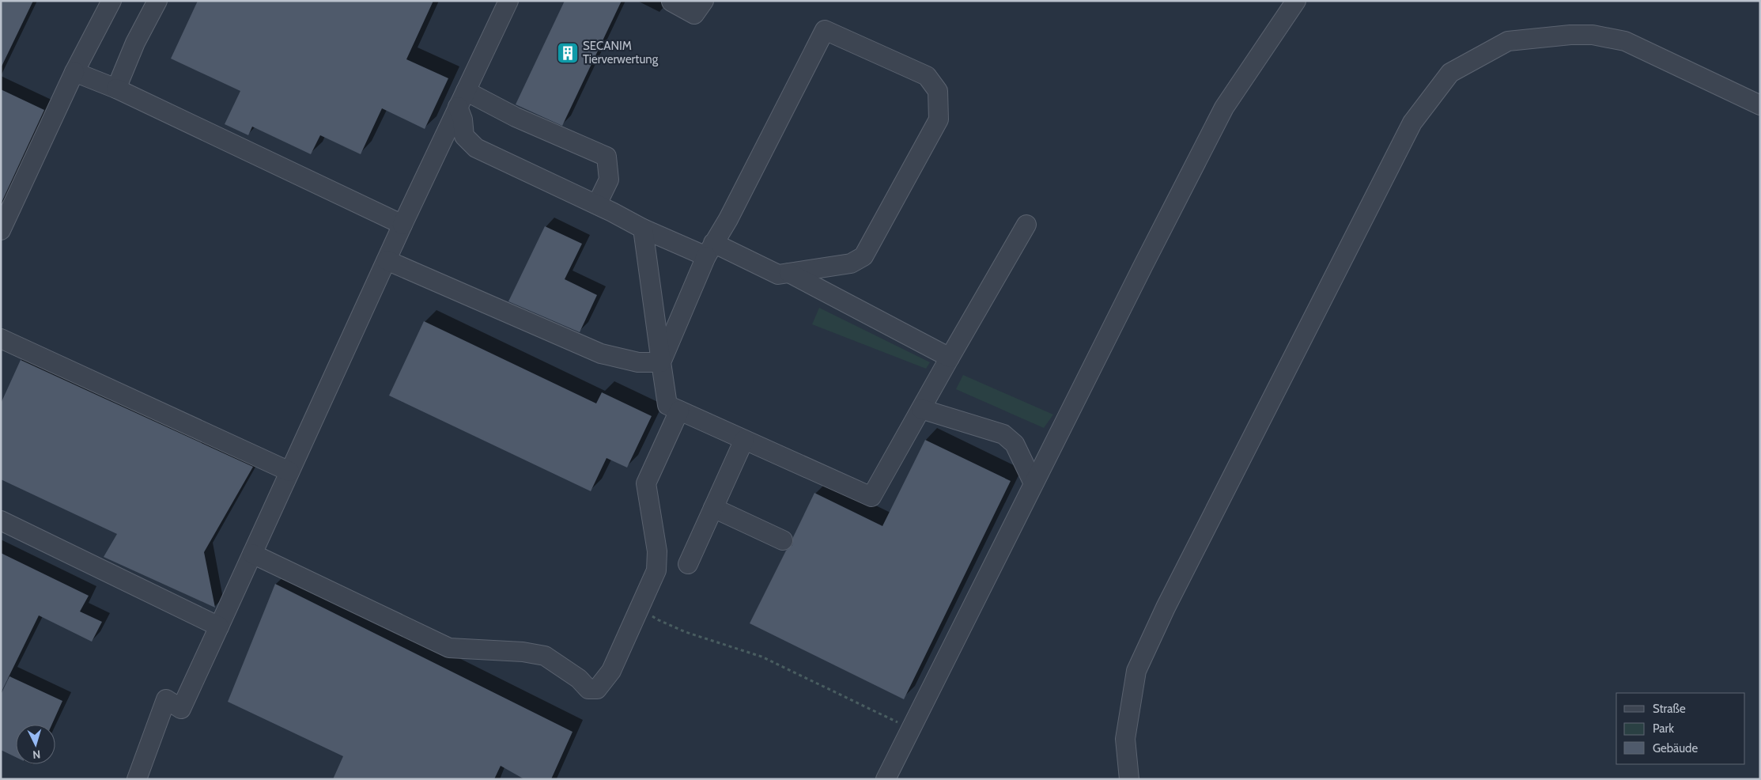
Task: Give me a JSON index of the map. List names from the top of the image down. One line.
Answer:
{"places":{"building":["SECANIM Tierverwertung"]},"legend":["Straße","Park","Gebäude"],"north":"bottom"}
